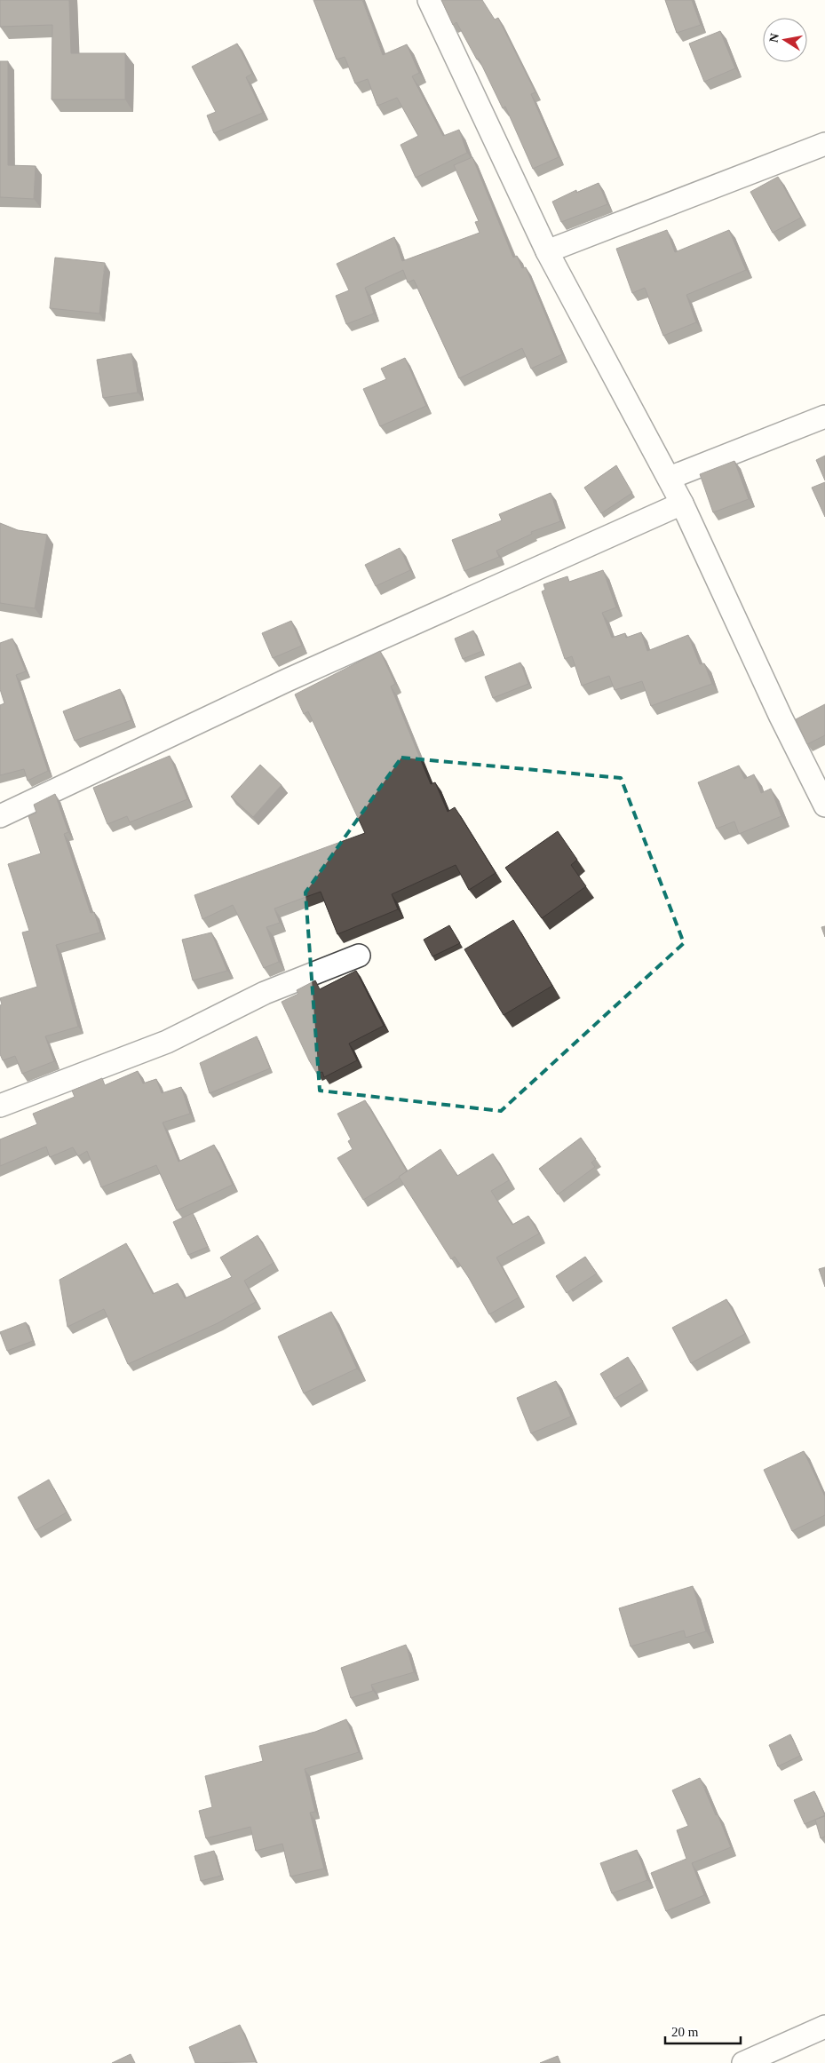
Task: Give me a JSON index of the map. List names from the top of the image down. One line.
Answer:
{"scale_bar":"20 m","north":"left"}
